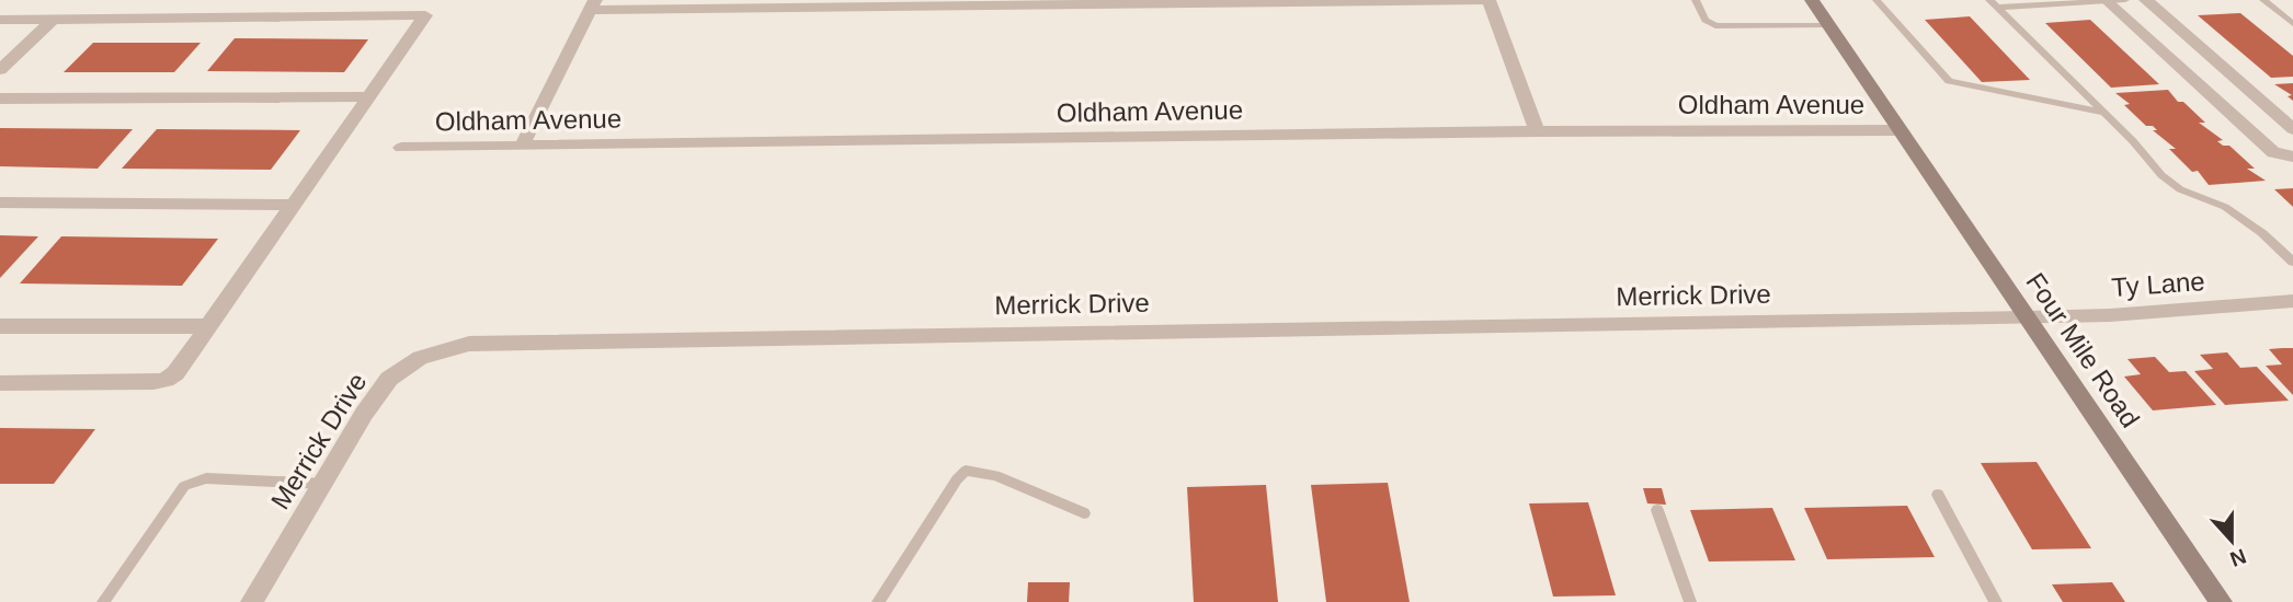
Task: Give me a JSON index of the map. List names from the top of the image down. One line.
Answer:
{"streets":{"street":["Oldham Avenue","Ty Lane","Merrick Drive","Four Mile Road"]},"crossings":[["Oldham Avenue","Four Mile Road"],["Ty Lane","Merrick Drive"],["Ty Lane","Four Mile Road"],["Merrick Drive","Four Mile Road"]],"north":"bottom"}
